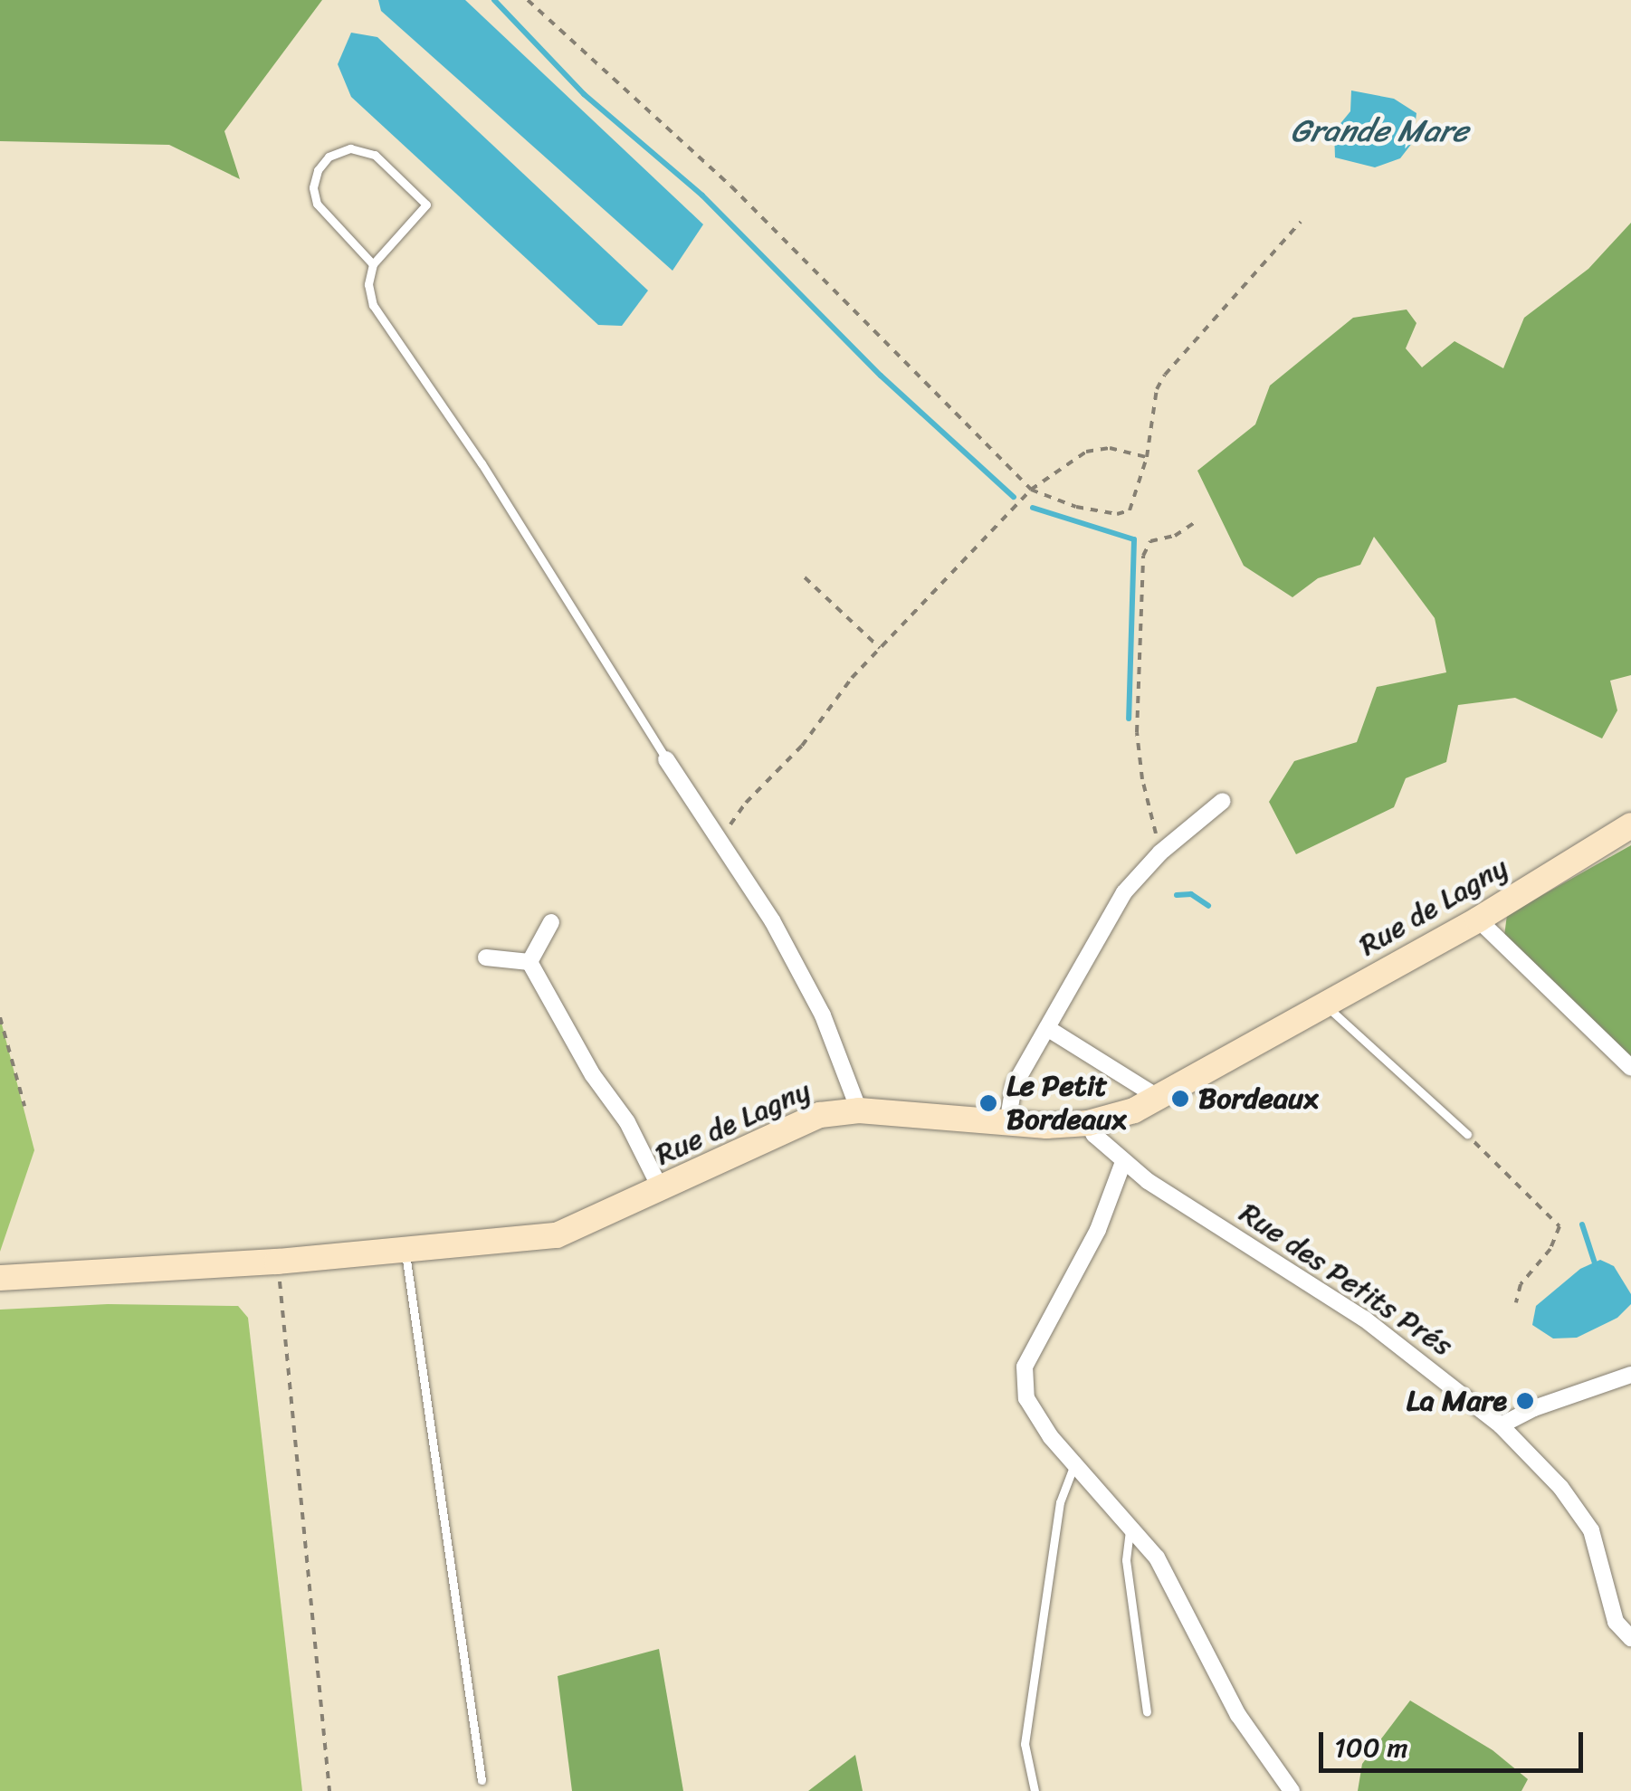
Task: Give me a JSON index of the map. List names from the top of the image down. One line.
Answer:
{"streets":{"main road":["Rue de Lagny"],"street":["Rue des Petits Prés"]},"crossings":[["Rue de Lagny","Rue des Petits Prés"]],"water":["Grande Mare"],"places":["Bordeaux","Le Petit Bordeaux","La Mare"],"scale_bar":"100 m"}
